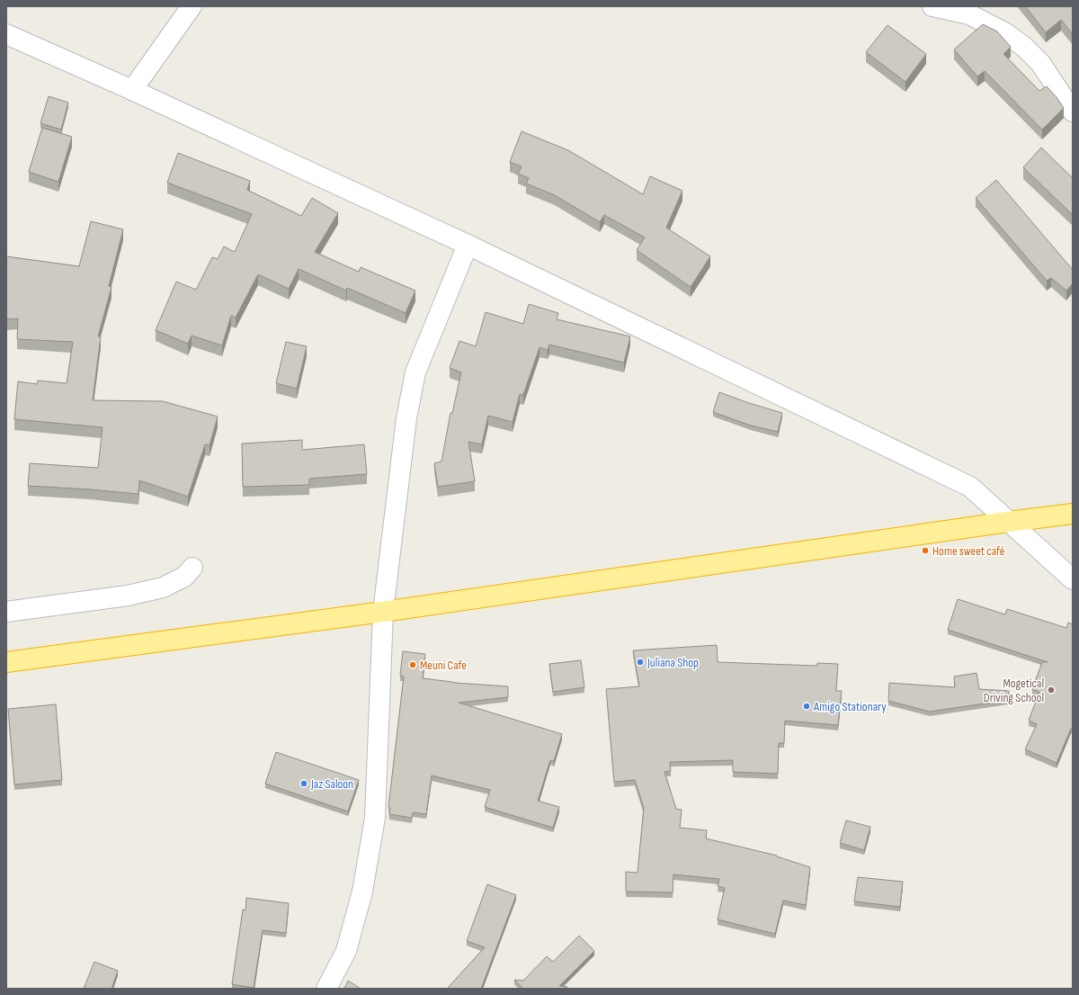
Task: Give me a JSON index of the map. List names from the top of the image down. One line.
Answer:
{"places":["Home sweet café","Juliana Shop","Meuni Cafe","Mogetical Driving School","Amigo Stationary","Jaz Saloon"]}
